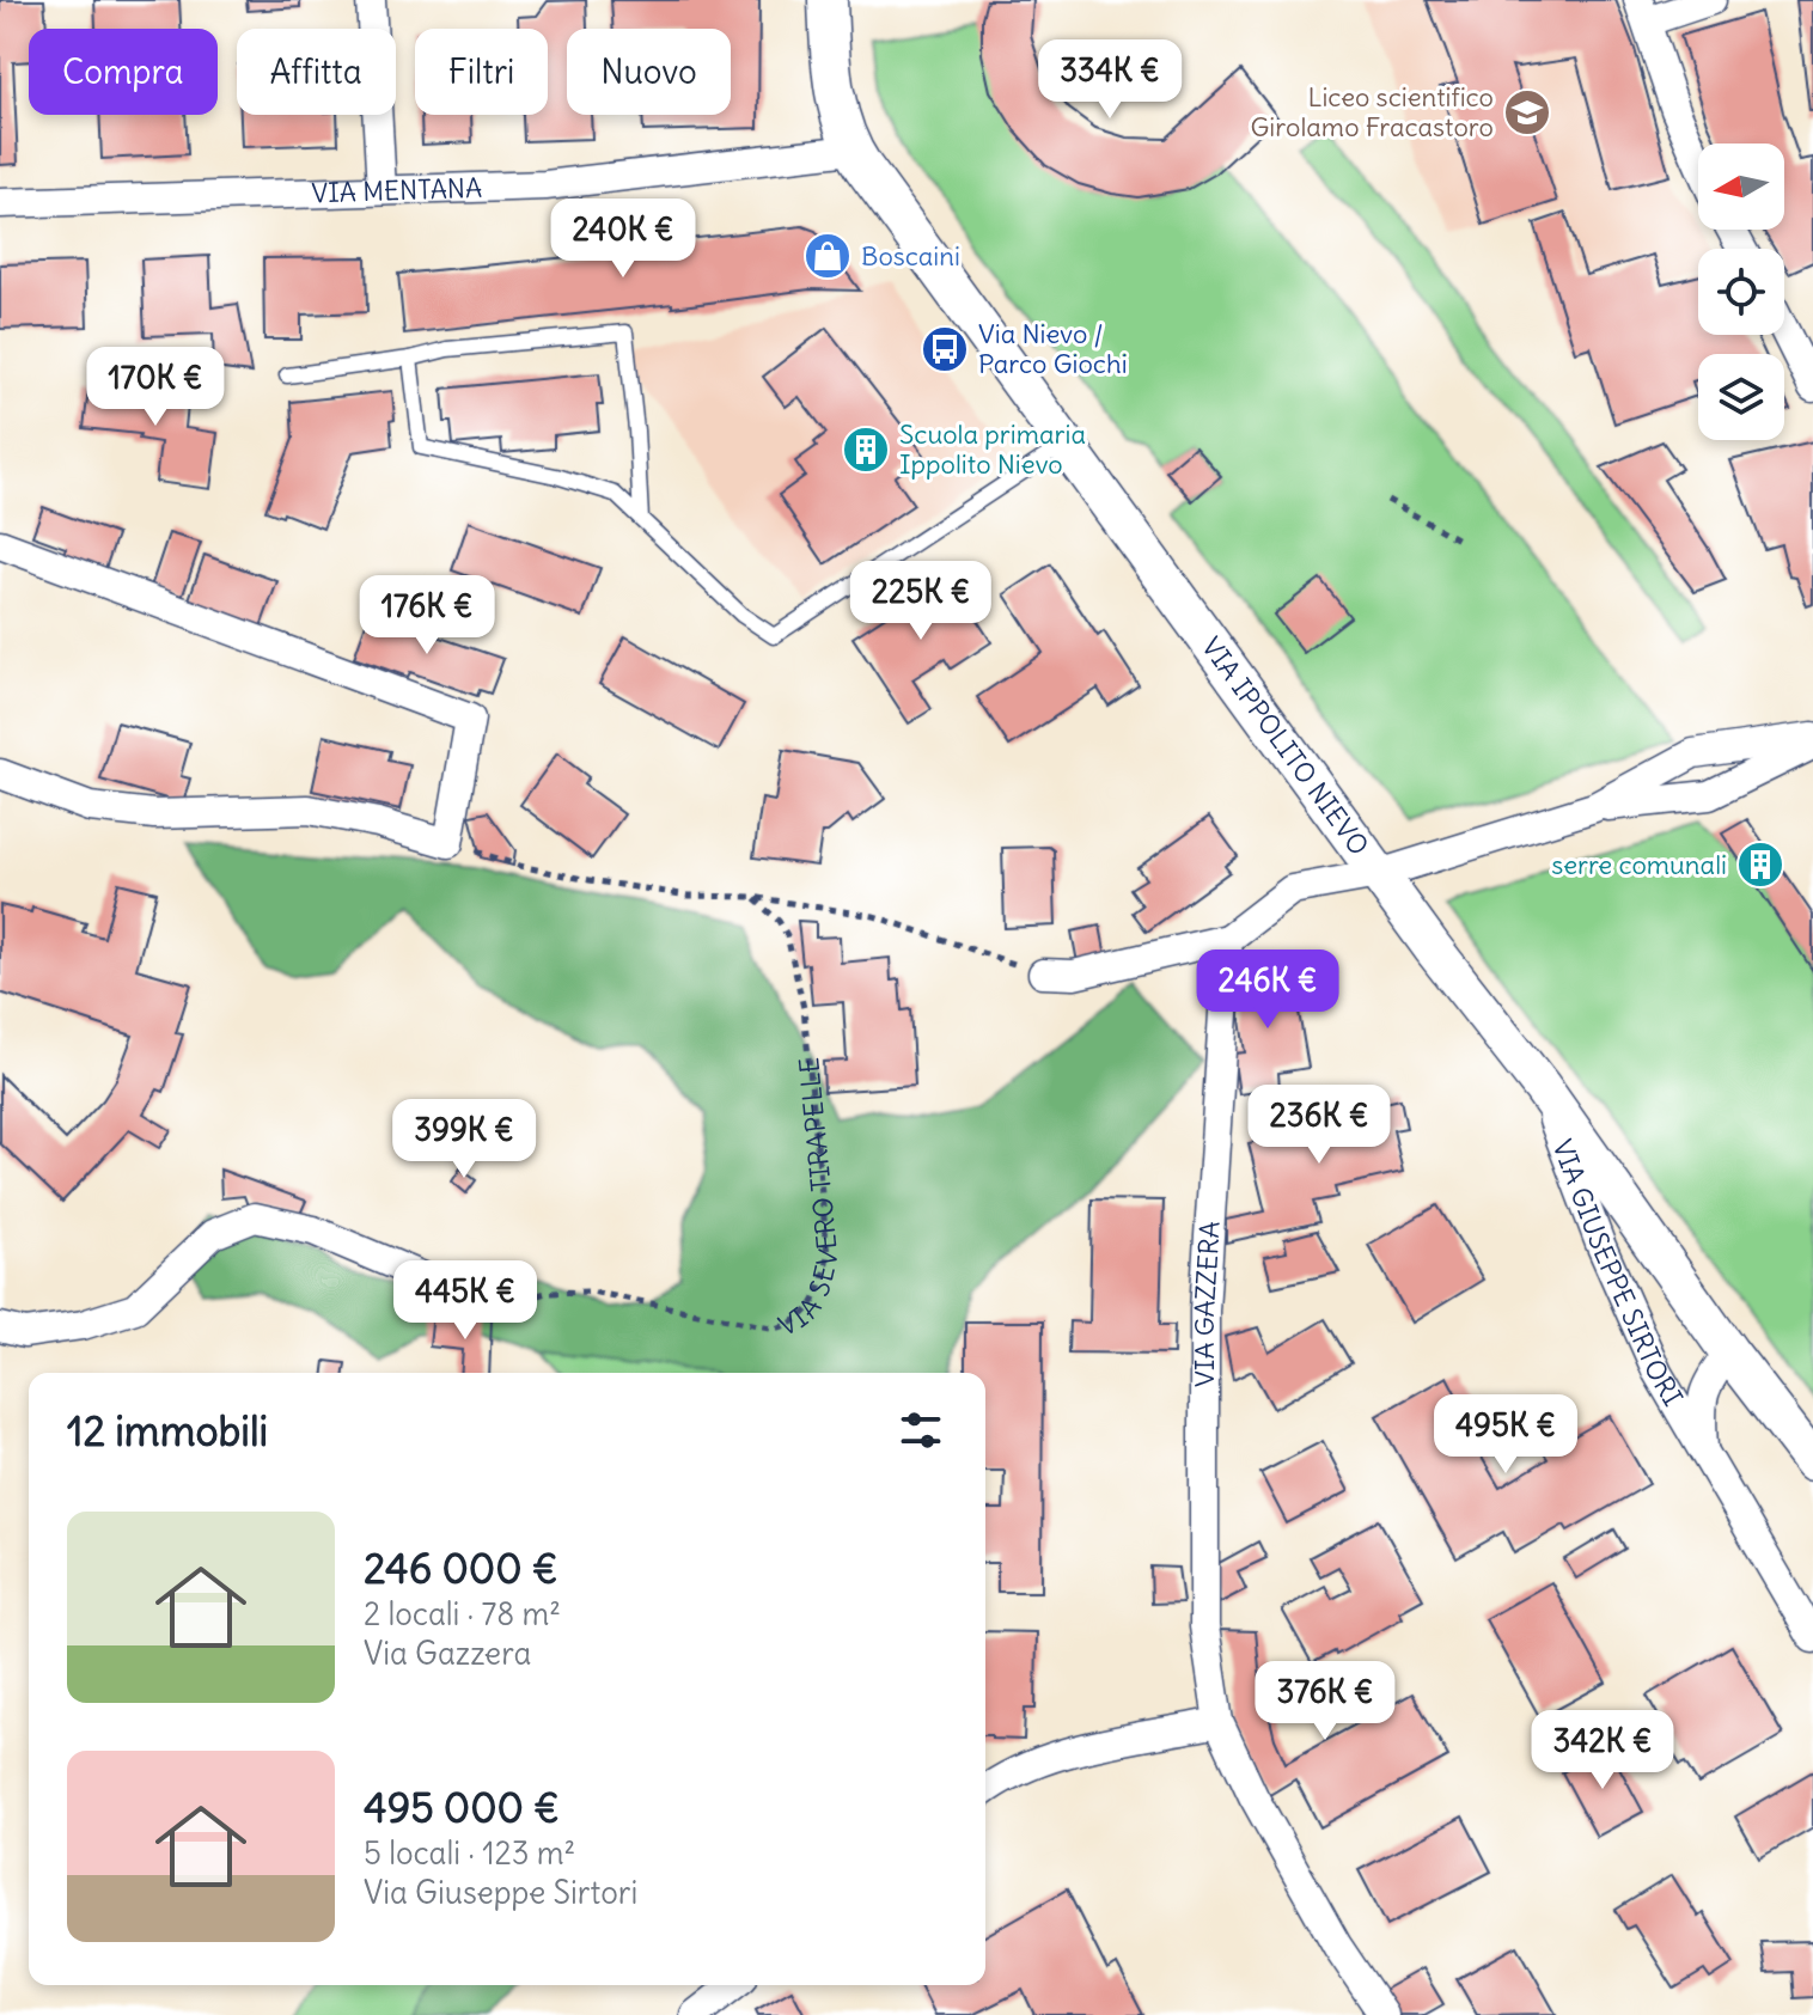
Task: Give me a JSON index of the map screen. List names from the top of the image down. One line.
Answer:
{"streets":{"street":["VIA MENTANA","VIA IPPOLITO NIEVO","VIA GIUSEPPE SIRTORI","VIA GAZZERA"],"path":["VIA SEVERO TIRAPELLE"]},"crossings":[["VIA MENTANA","VIA IPPOLITO NIEVO"],["VIA IPPOLITO NIEVO","VIA GIUSEPPE SIRTORI"]],"places":{"school or university":["Liceo scientifico Girolamo Fracastoro"],"shop":["Boscaini"],"bus stop":["Via Nievo / Parco Giochi"],"building":["Scuola primaria Ippolito Nievo","serre comunali"]},"north":"left","page":{"chip":["Compra","Affitta","Filtri","Nuovo"],"price":["334K €","240K €","170K €","225K €","176K €","246K €","236K €","399K €","445K €","495K €","376K €","342K €"],"heading":"12 immobili","list":[{"name":"246 000 €","note":"2 locali · 78 m² · Via Gazzera"},{"name":"495 000 €","note":"5 locali · 123 m² · Via Giuseppe Sirtori"}]}}
